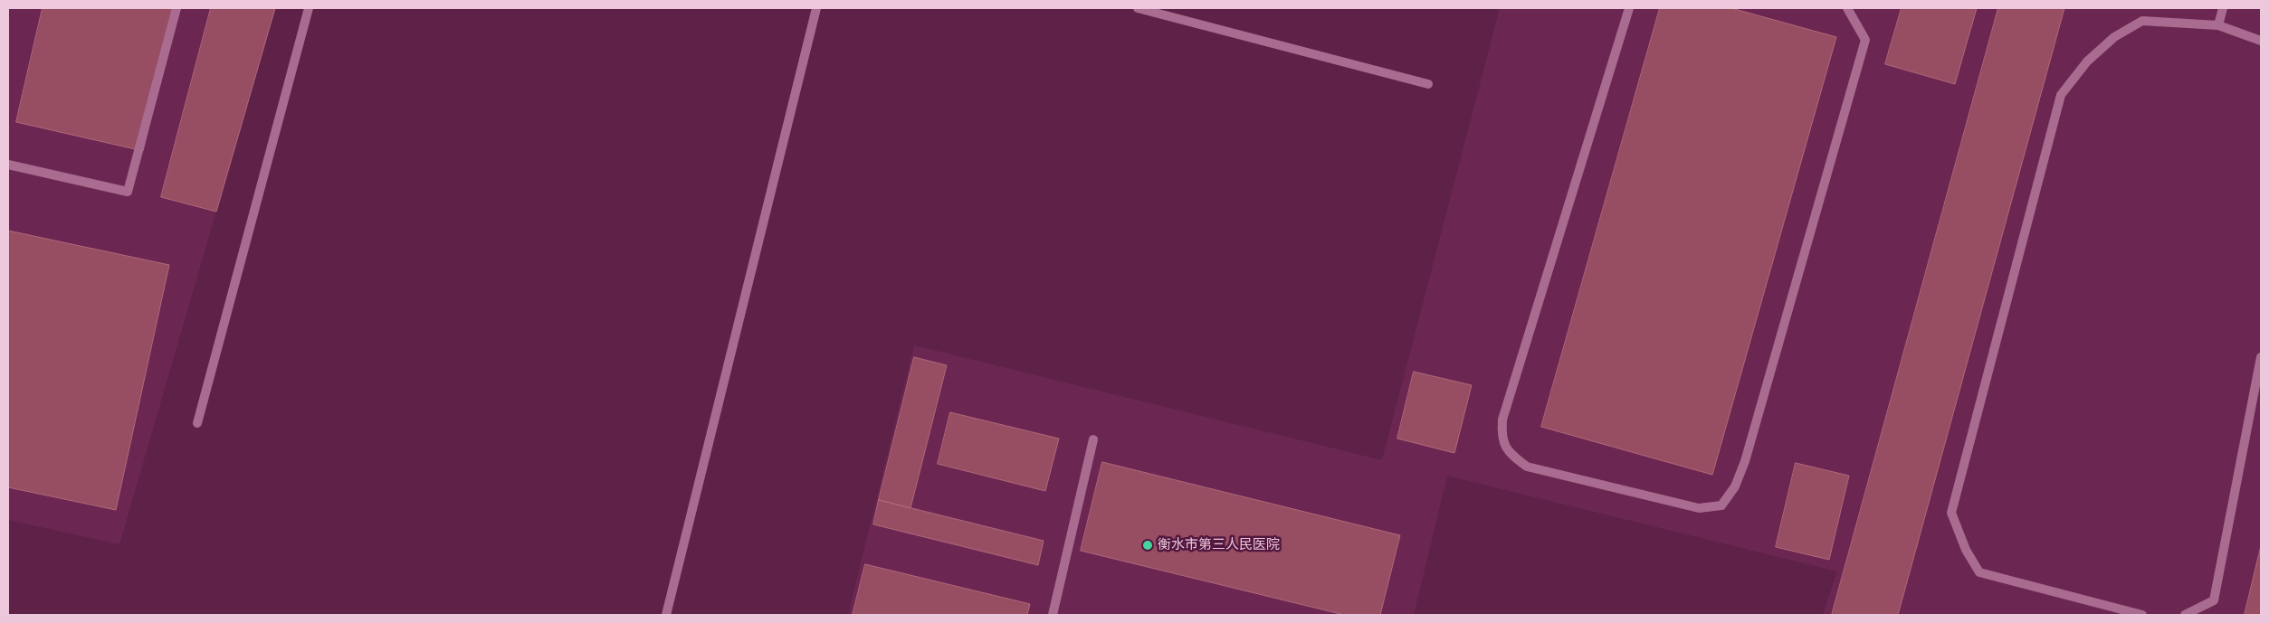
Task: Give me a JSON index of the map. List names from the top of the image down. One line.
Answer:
{"places":["衡水市第三人民医院"]}
